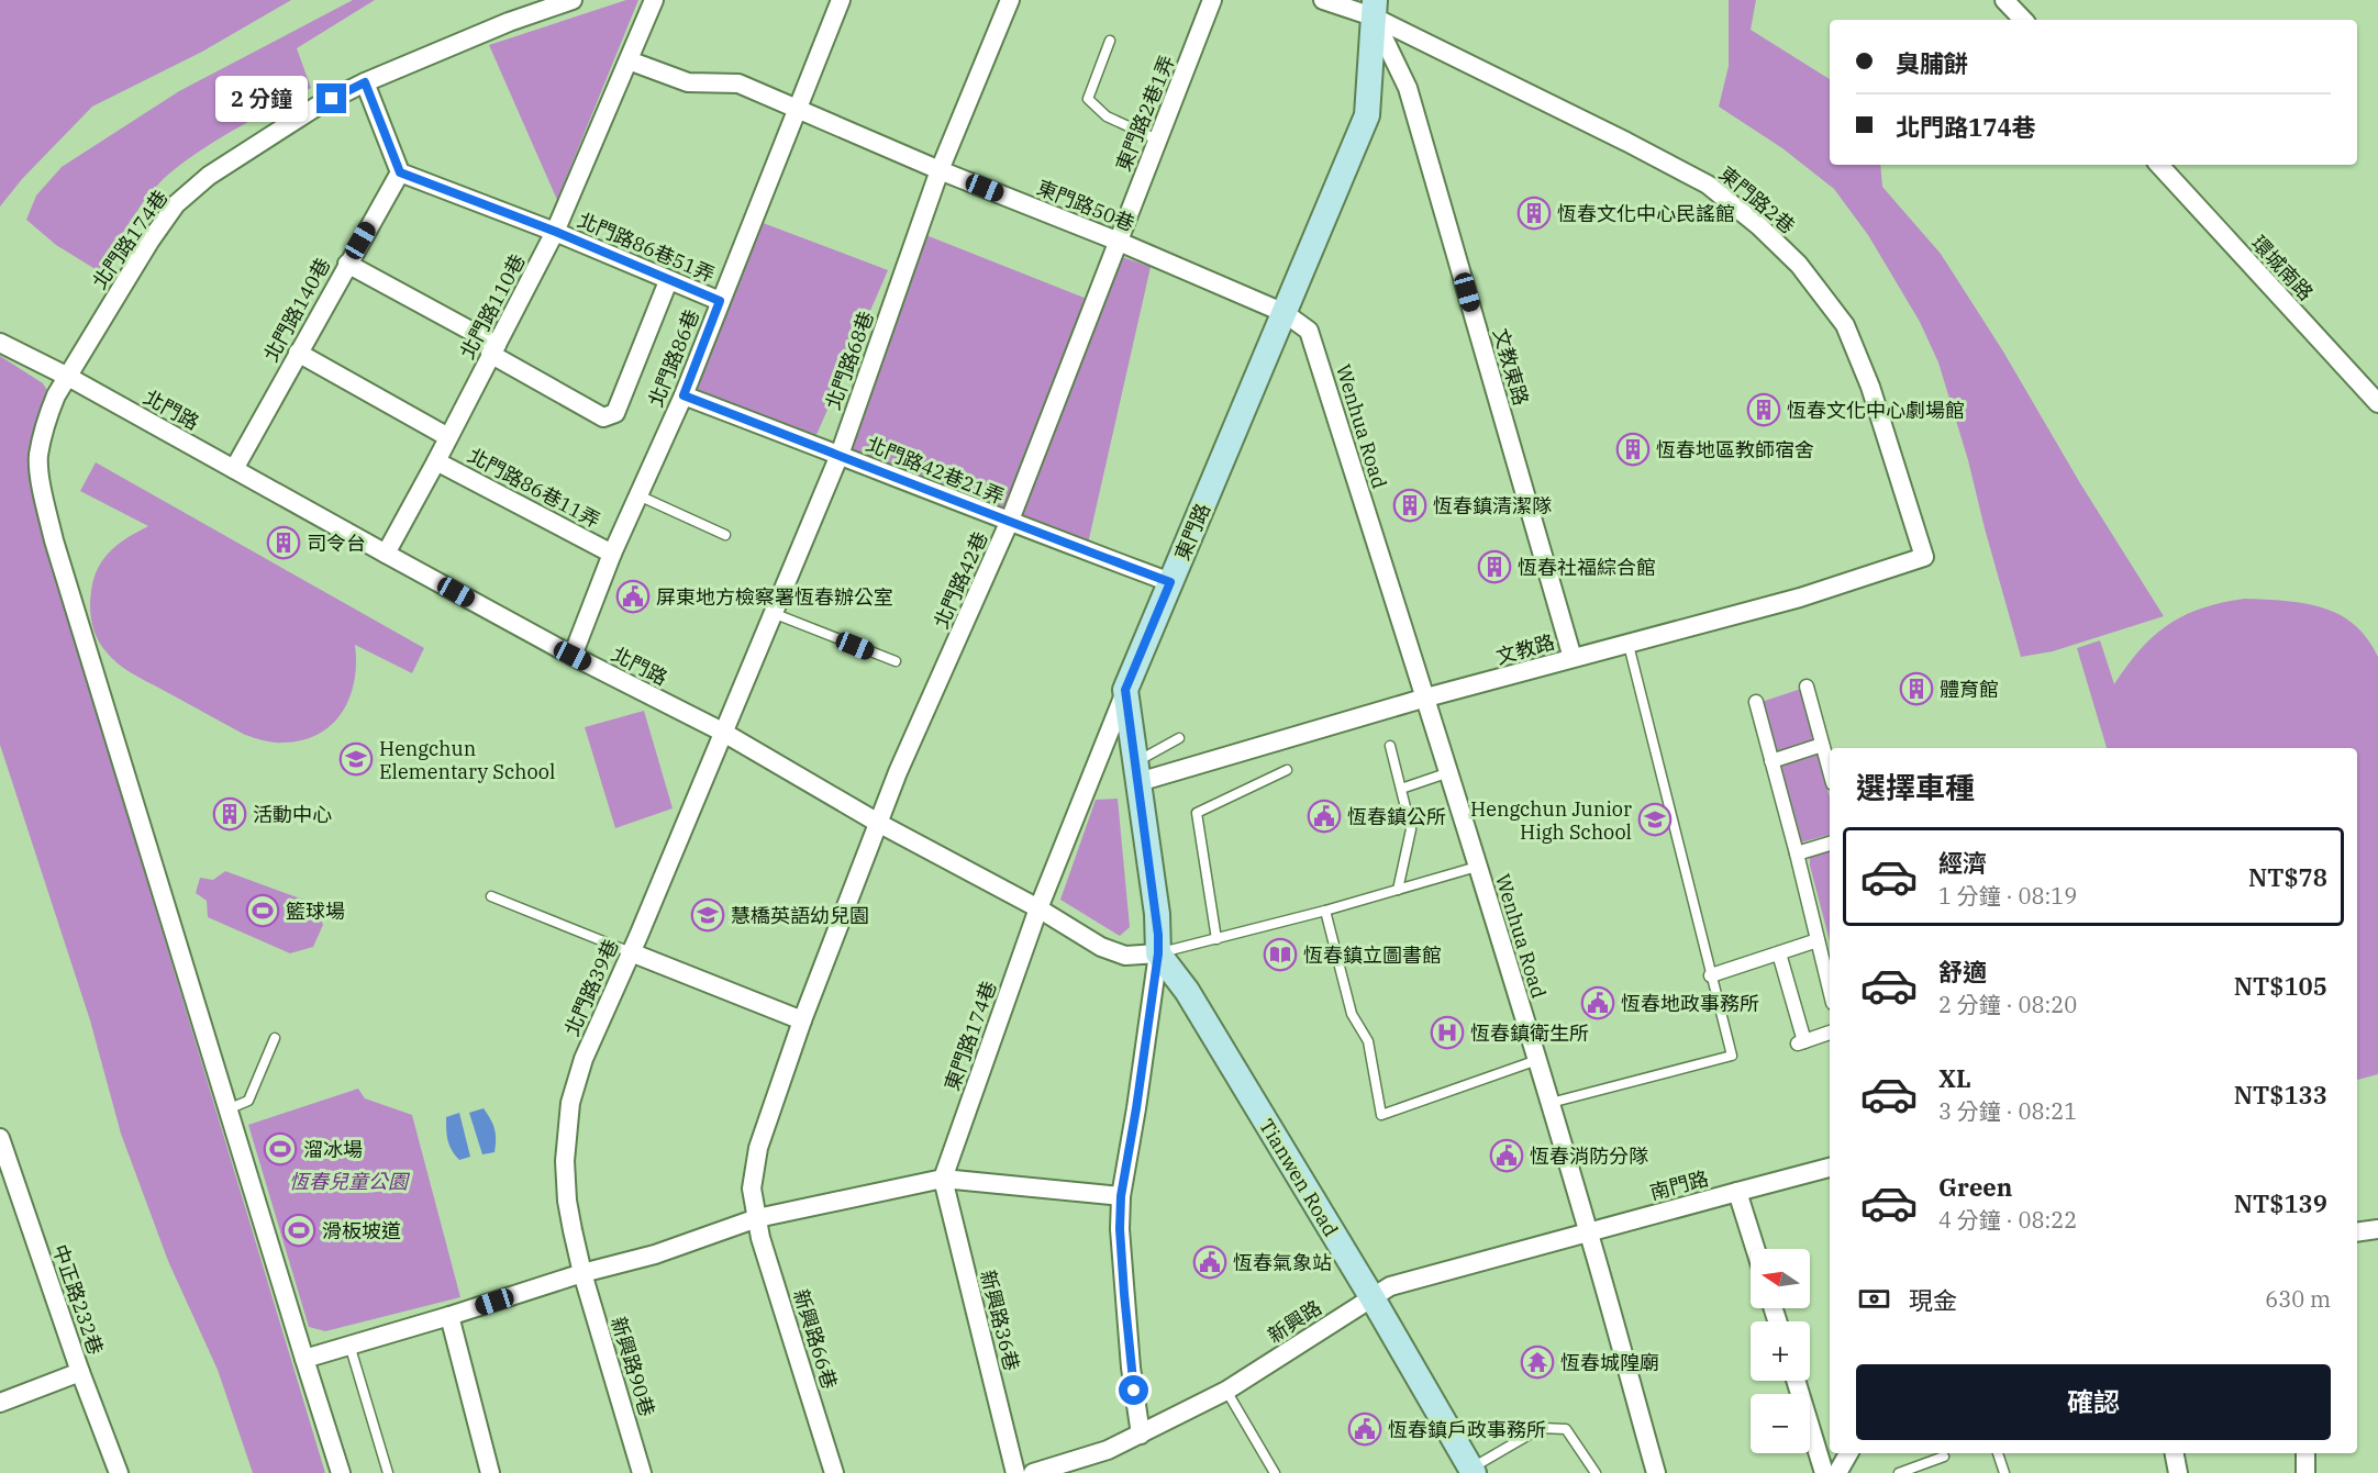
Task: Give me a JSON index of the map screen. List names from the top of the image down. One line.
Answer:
{"streets":{"main road":["東門路","Tianwen Road"],"street":["東門路2巷1弄","東門路2巷","東門路50巷","北門路174巷","北門路86巷51弄","環城南路","北門路110巷","北門路140巷","北門路86巷","北門路68巷","文教東路","北門路","Wenhua Road","北門路42巷21弄","北門路86巷11弄","北門路42巷","文教路","北門路39巷","東門路174巷","南門路","中正路232巷","新興路36巷","新興路","新興路66巷","新興路90巷"]},"crossings":[["東門路2巷1弄","東門路50巷"],["東門路2巷1弄","北門路42巷"],["東門路2巷","文教東路"],["東門路2巷","東門路"],["東門路2巷","文教路"],["東門路50巷","北門路110巷"],["東門路50巷","北門路86巷"],["東門路50巷","北門路68巷"],["東門路50巷","Wenhua Road"],["東門路50巷","東門路"],["東門路50巷","北門路42巷"],["北門路174巷","北門路"],["北門路86巷51弄","北門路110巷"],["北門路86巷51弄","北門路140巷"],["北門路86巷51弄","北門路86巷"],["北門路110巷","北門路"],["北門路110巷","北門路86巷11弄"],["北門路140巷","北門路"],["北門路86巷","北門路"],["北門路86巷","北門路42巷21弄"],["北門路86巷","北門路86巷11弄"],["北門路68巷","北門路"],["北門路68巷","北門路42巷21弄"],["北門路68巷","北門路39巷"],["文教東路","東門路"],["文教東路","文教路"],["北門路","北門路42巷"],["北門路","北門路39巷"],["北門路","東門路174巷"],["北門路","Tianwen Road"],["Wenhua Road","東門路"],["Wenhua Road","文教路"],["Wenhua Road","南門路"],["Wenhua Road","新興路"],["北門路42巷21弄","東門路"],["北門路42巷21弄","北門路42巷"],["東門路","東門路174巷"],["北門路39巷","新興路90巷"],["東門路174巷","新興路36巷"],["Tianwen Road","新興路"],["南門路","新興路"]],"parks":["恆春兒童公園"],"places":{"building":["恆春文化中心民謠館","恆春文化中心劇場館","恆春地區教師宿舍","恆春鎮清潔隊","司令台","恆春社福綜合館","體育館","活動中心"],"public building":["屏東地方檢察署恆春辦公室","恆春鎮公所","恆春地政事務所","恆春消防分隊","恆春氣象站","恆春鎮戶政事務所"],"school or university":["Hengchun Elementary School","Hengchun Junior High School","慧橋英語幼兒園"],"sports":["籃球場","溜冰場","滑板坡道"],"library":["恆春鎮立圖書館"],"hospital":["恆春鎮衛生所"],"temple":["恆春城隍廟"]},"north":"left","page":{"banner":["臭脯餅","北門路174巷"],"bubble":"2 分鐘","heading":"選擇車種","list":[{"name":"經濟","note":"1 分鐘 · 08:19","value":"NT$78"},{"name":"舒適","note":"2 分鐘 · 08:20","value":"NT$105"},{"name":"XL","note":"3 分鐘 · 08:21","value":"NT$133"},{"name":"Green","note":"4 分鐘 · 08:22","value":"NT$139"}],"map_buttons":["+","−"],"pay":["現金","630 m"],"buttons":"確認"}}
